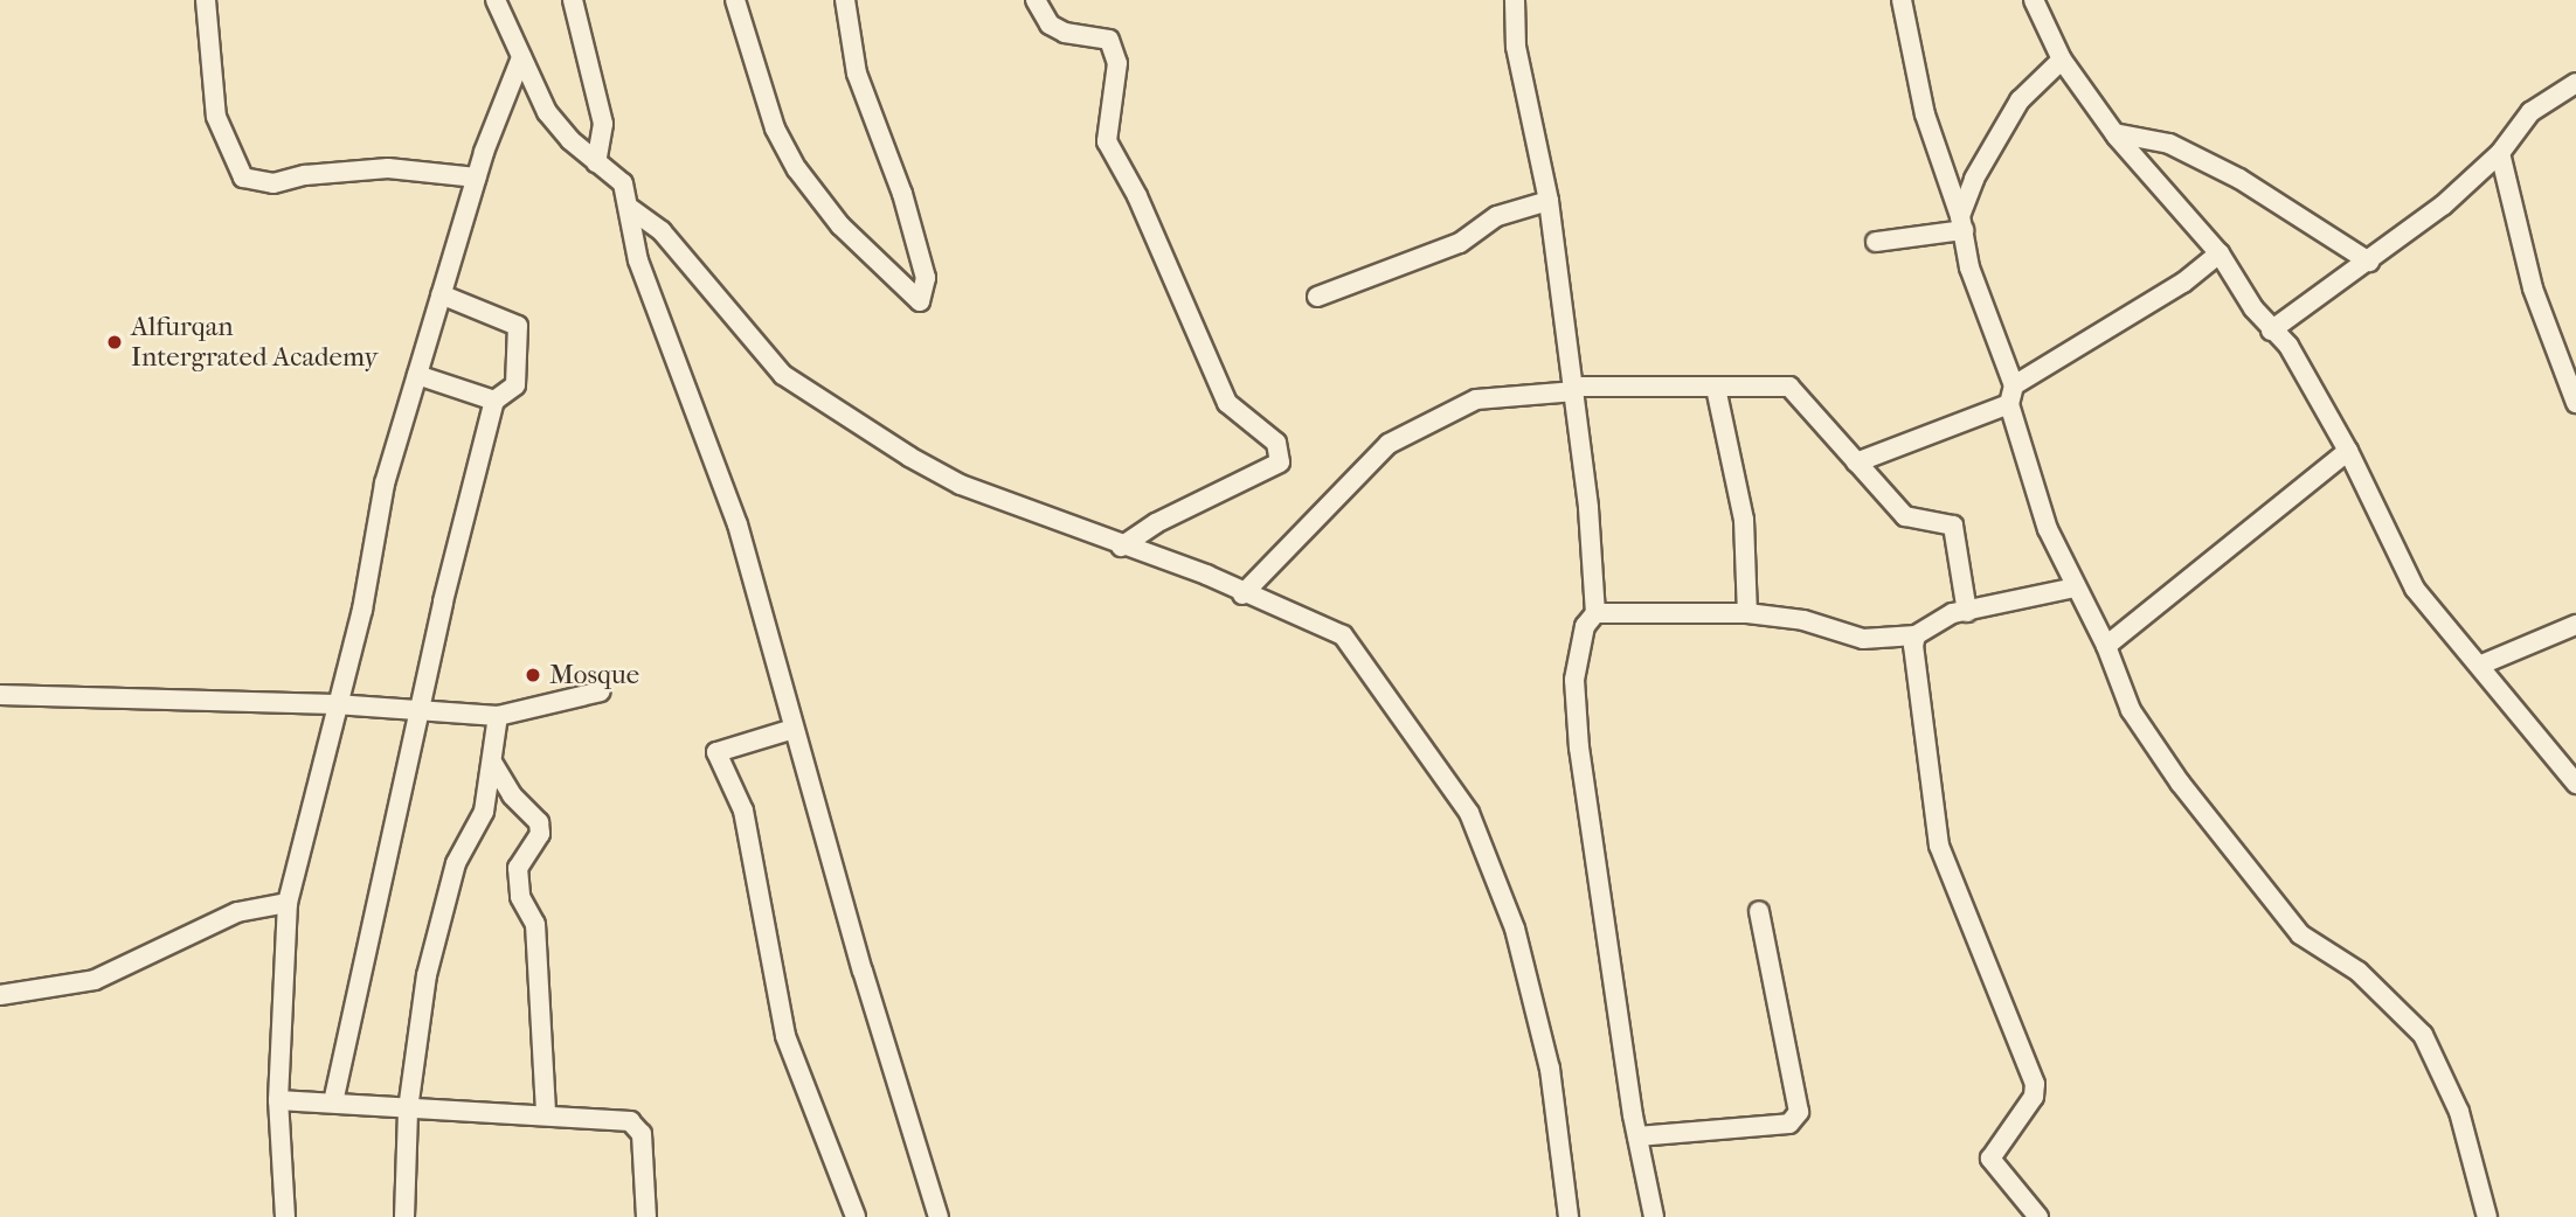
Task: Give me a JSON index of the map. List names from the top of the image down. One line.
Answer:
{"places":["Alfurqan Intergrated Academy","Mosque"]}
